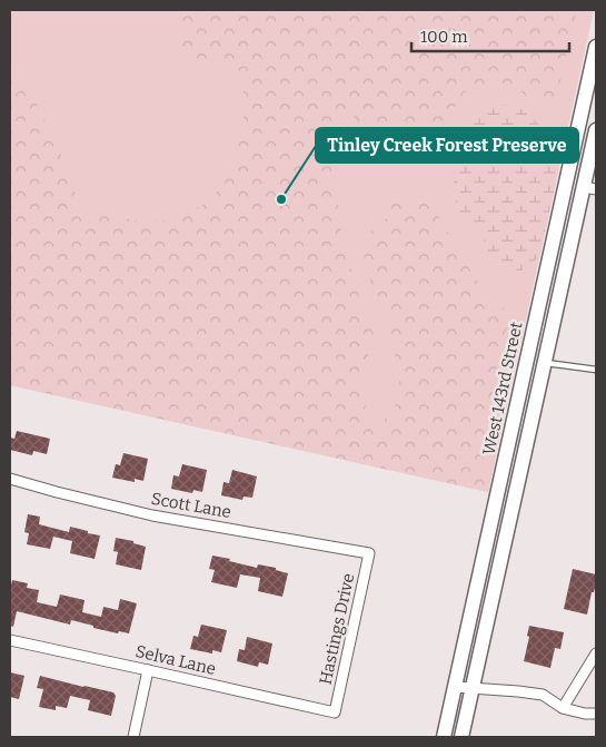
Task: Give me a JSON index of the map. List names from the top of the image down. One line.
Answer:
{"streets":{"main road":["West 143rd Street"],"street":["Scott Lane","Hastings Drive","Selva Lane"]},"crossings":[["Scott Lane","Hastings Drive"],["Hastings Drive","Selva Lane"]],"places":["Tinley Creek Forest Preserve"],"scale_bar":"100 m"}
